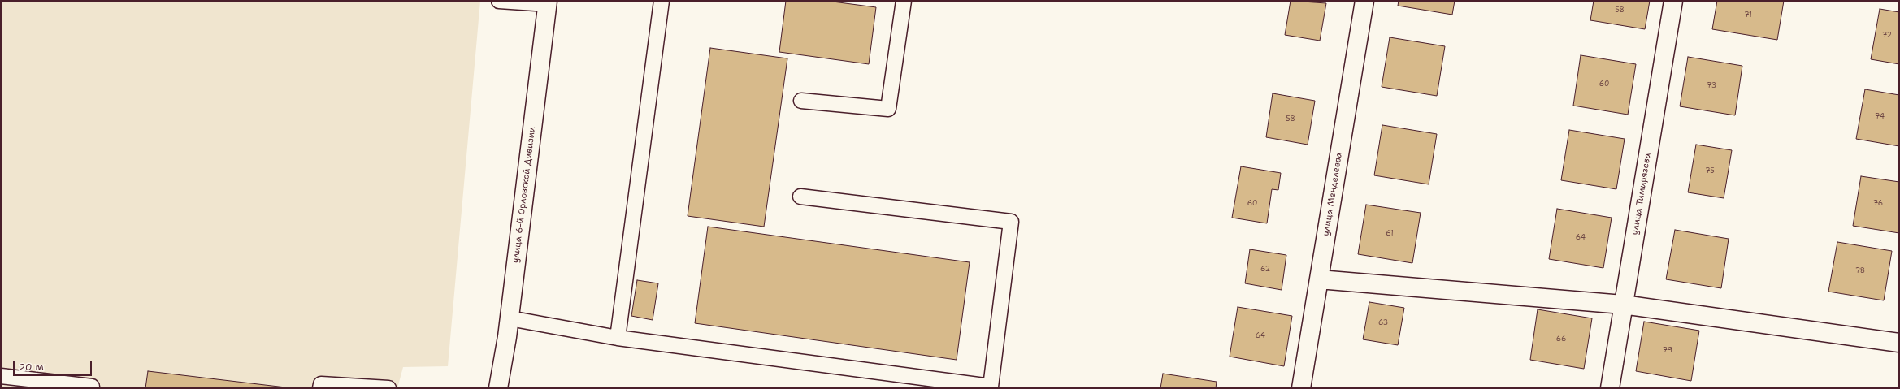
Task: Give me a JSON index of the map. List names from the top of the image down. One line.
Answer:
{"streets":{"street":["улица Менделеева","улица Тимирязева","улица 6-й Орловской Дивизии"]},"house_numbers":["58","71","72","60","73","74","58","75","60","76","61","64","62","78","63","64","66","79"],"scale_bar":"20 m"}
